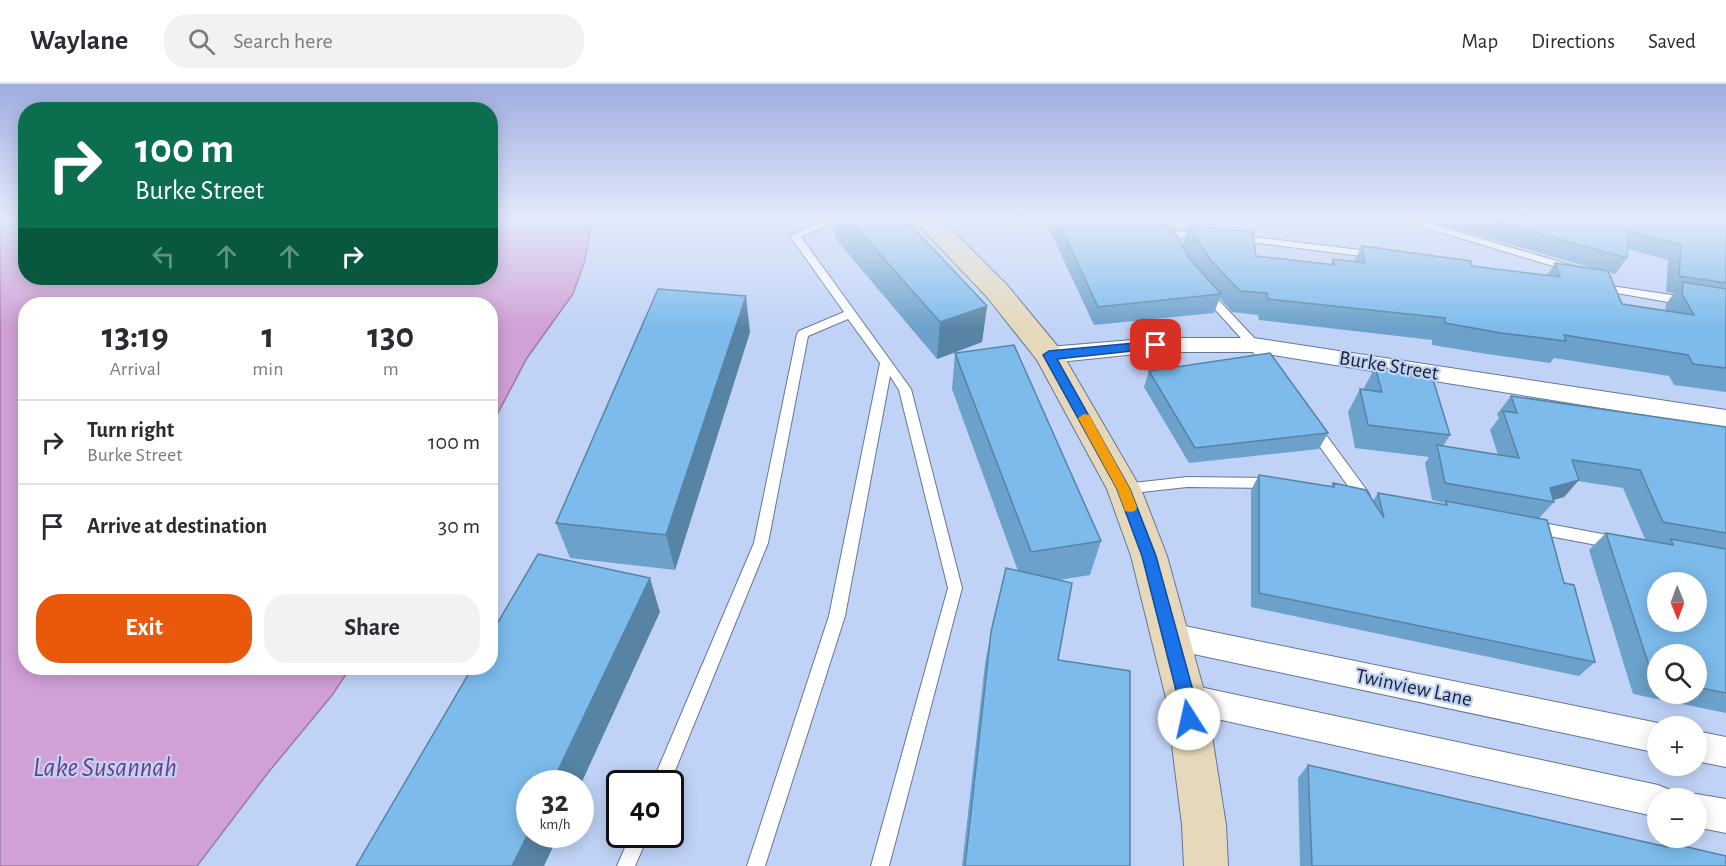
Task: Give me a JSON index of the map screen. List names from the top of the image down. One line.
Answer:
{"streets":{"street":["Burke Street","Twinview Lane"]},"water":["Lake Susannah"],"north":"bottom","page":{"header":"Waylane","search":"Search here","nav":["Map","Directions","Saved"],"turn":["100 m","Burke Street"],"eta":["13:19","Arrival","1","min","130","m"],"list":[{"name":"Turn right","note":"Burke Street","value":"100 m"},{"name":"Arrive at destination","value":"30 m"}],"map_buttons":["+","−"],"buttons":["Exit","Share"],"speed":"32 km/h","limit":"40"}}
